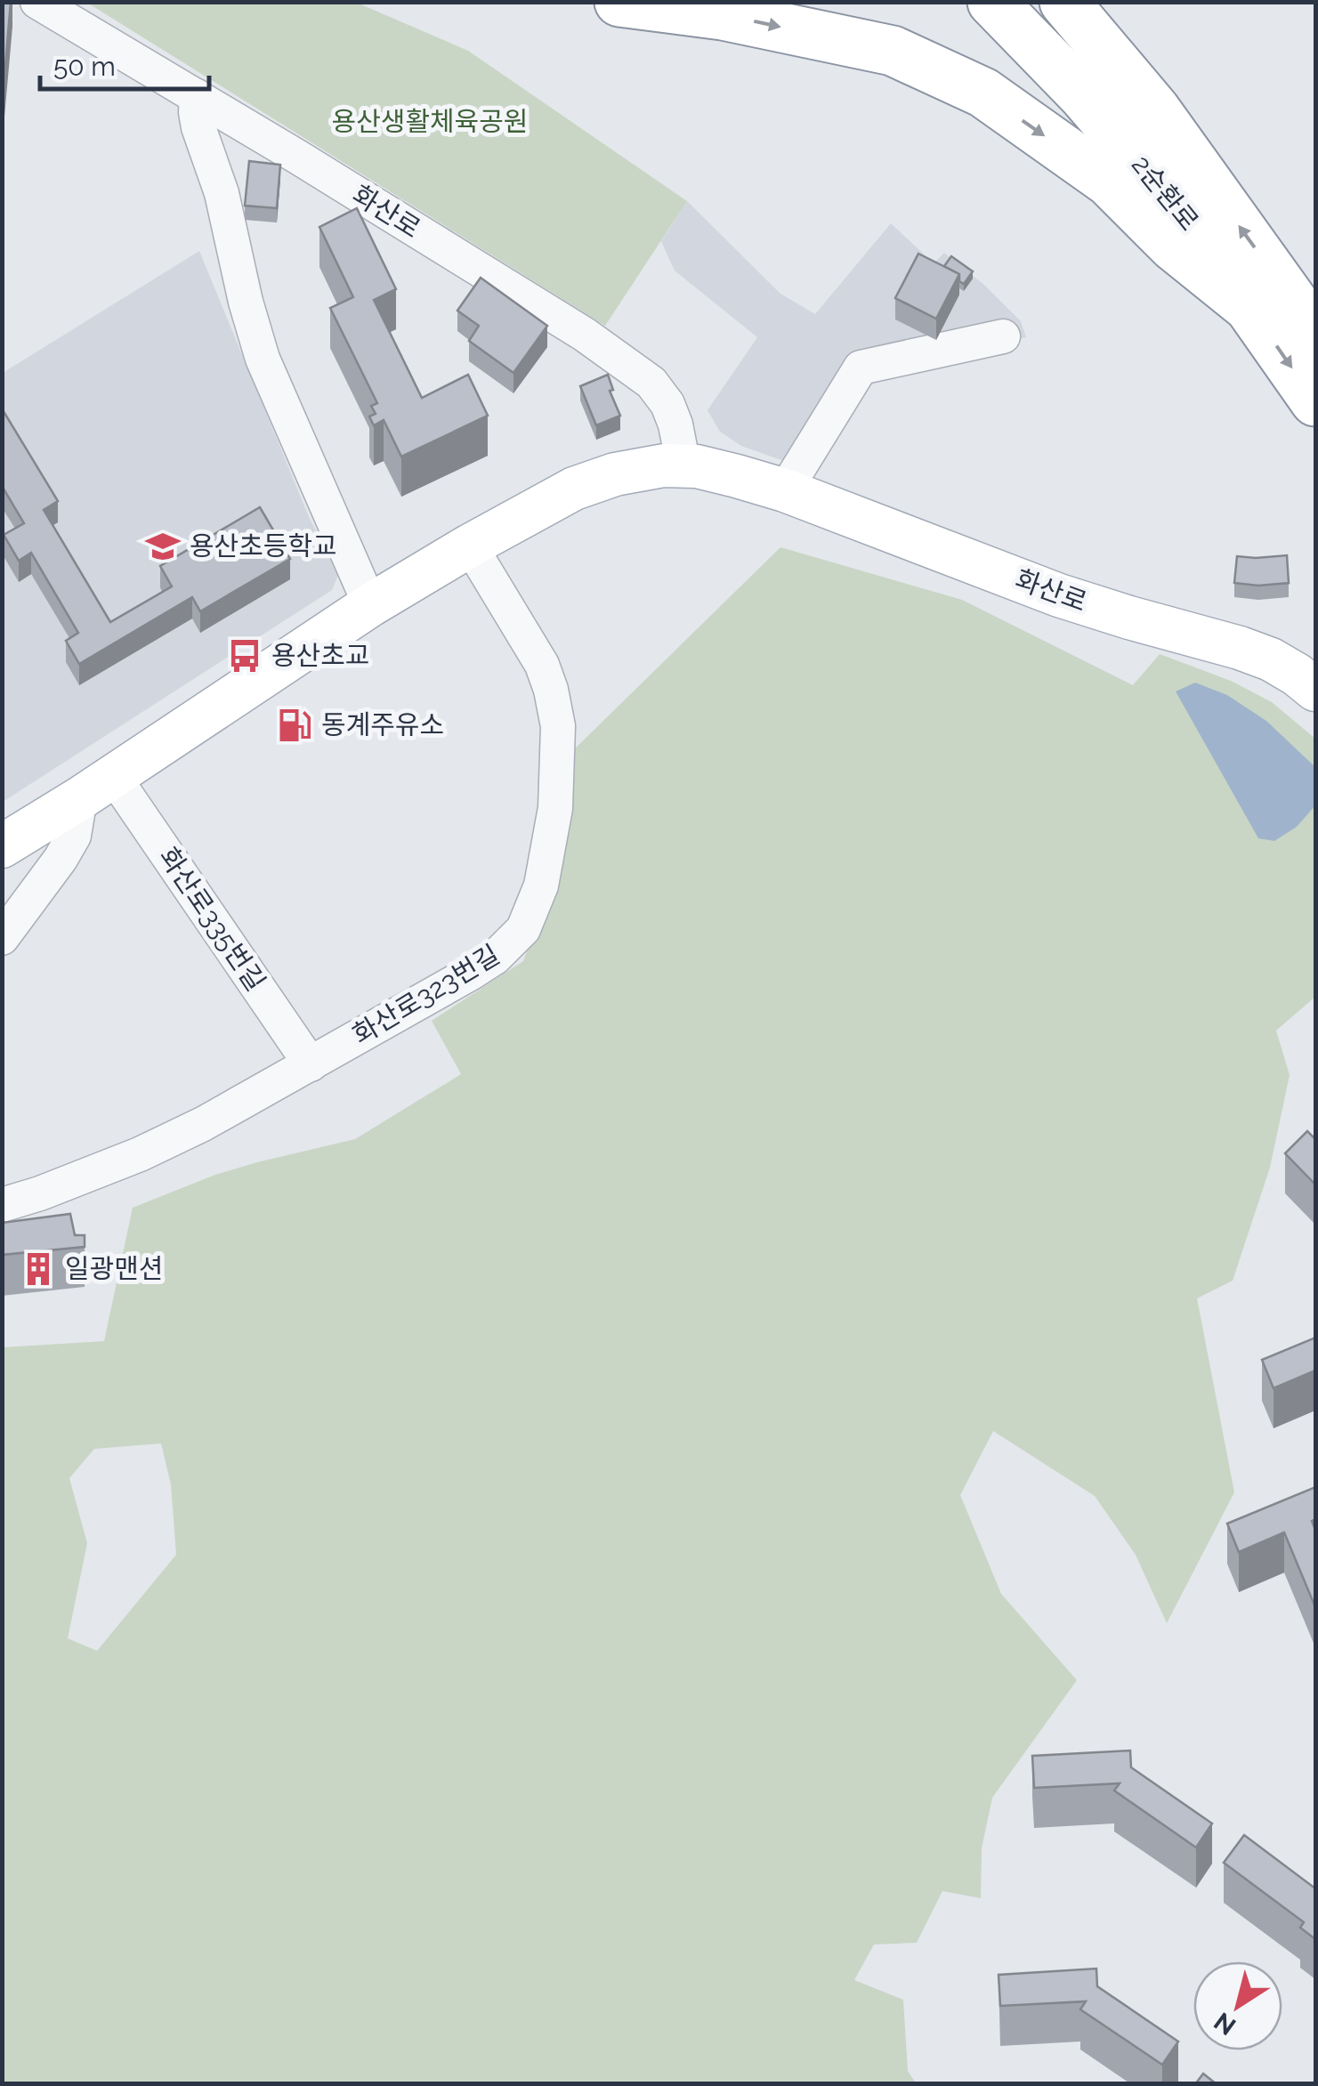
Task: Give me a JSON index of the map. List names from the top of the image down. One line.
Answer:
{"streets":{"highway":["2순환로"],"main road":["화산로"],"street":["화산로335번길","화산로323번길"]},"crossings":[["화산로","화산로335번길"],["화산로","화산로323번길"],["화산로335번길","화산로323번길"]],"parks":["용산생활체육공원"],"places":{"school or university":["용산초등학교"],"bus stop":["용산초교"],"fuel station":["동계주유소"],"building":["일광맨션"]},"scale_bar":"50 m","north":"bottom left"}
